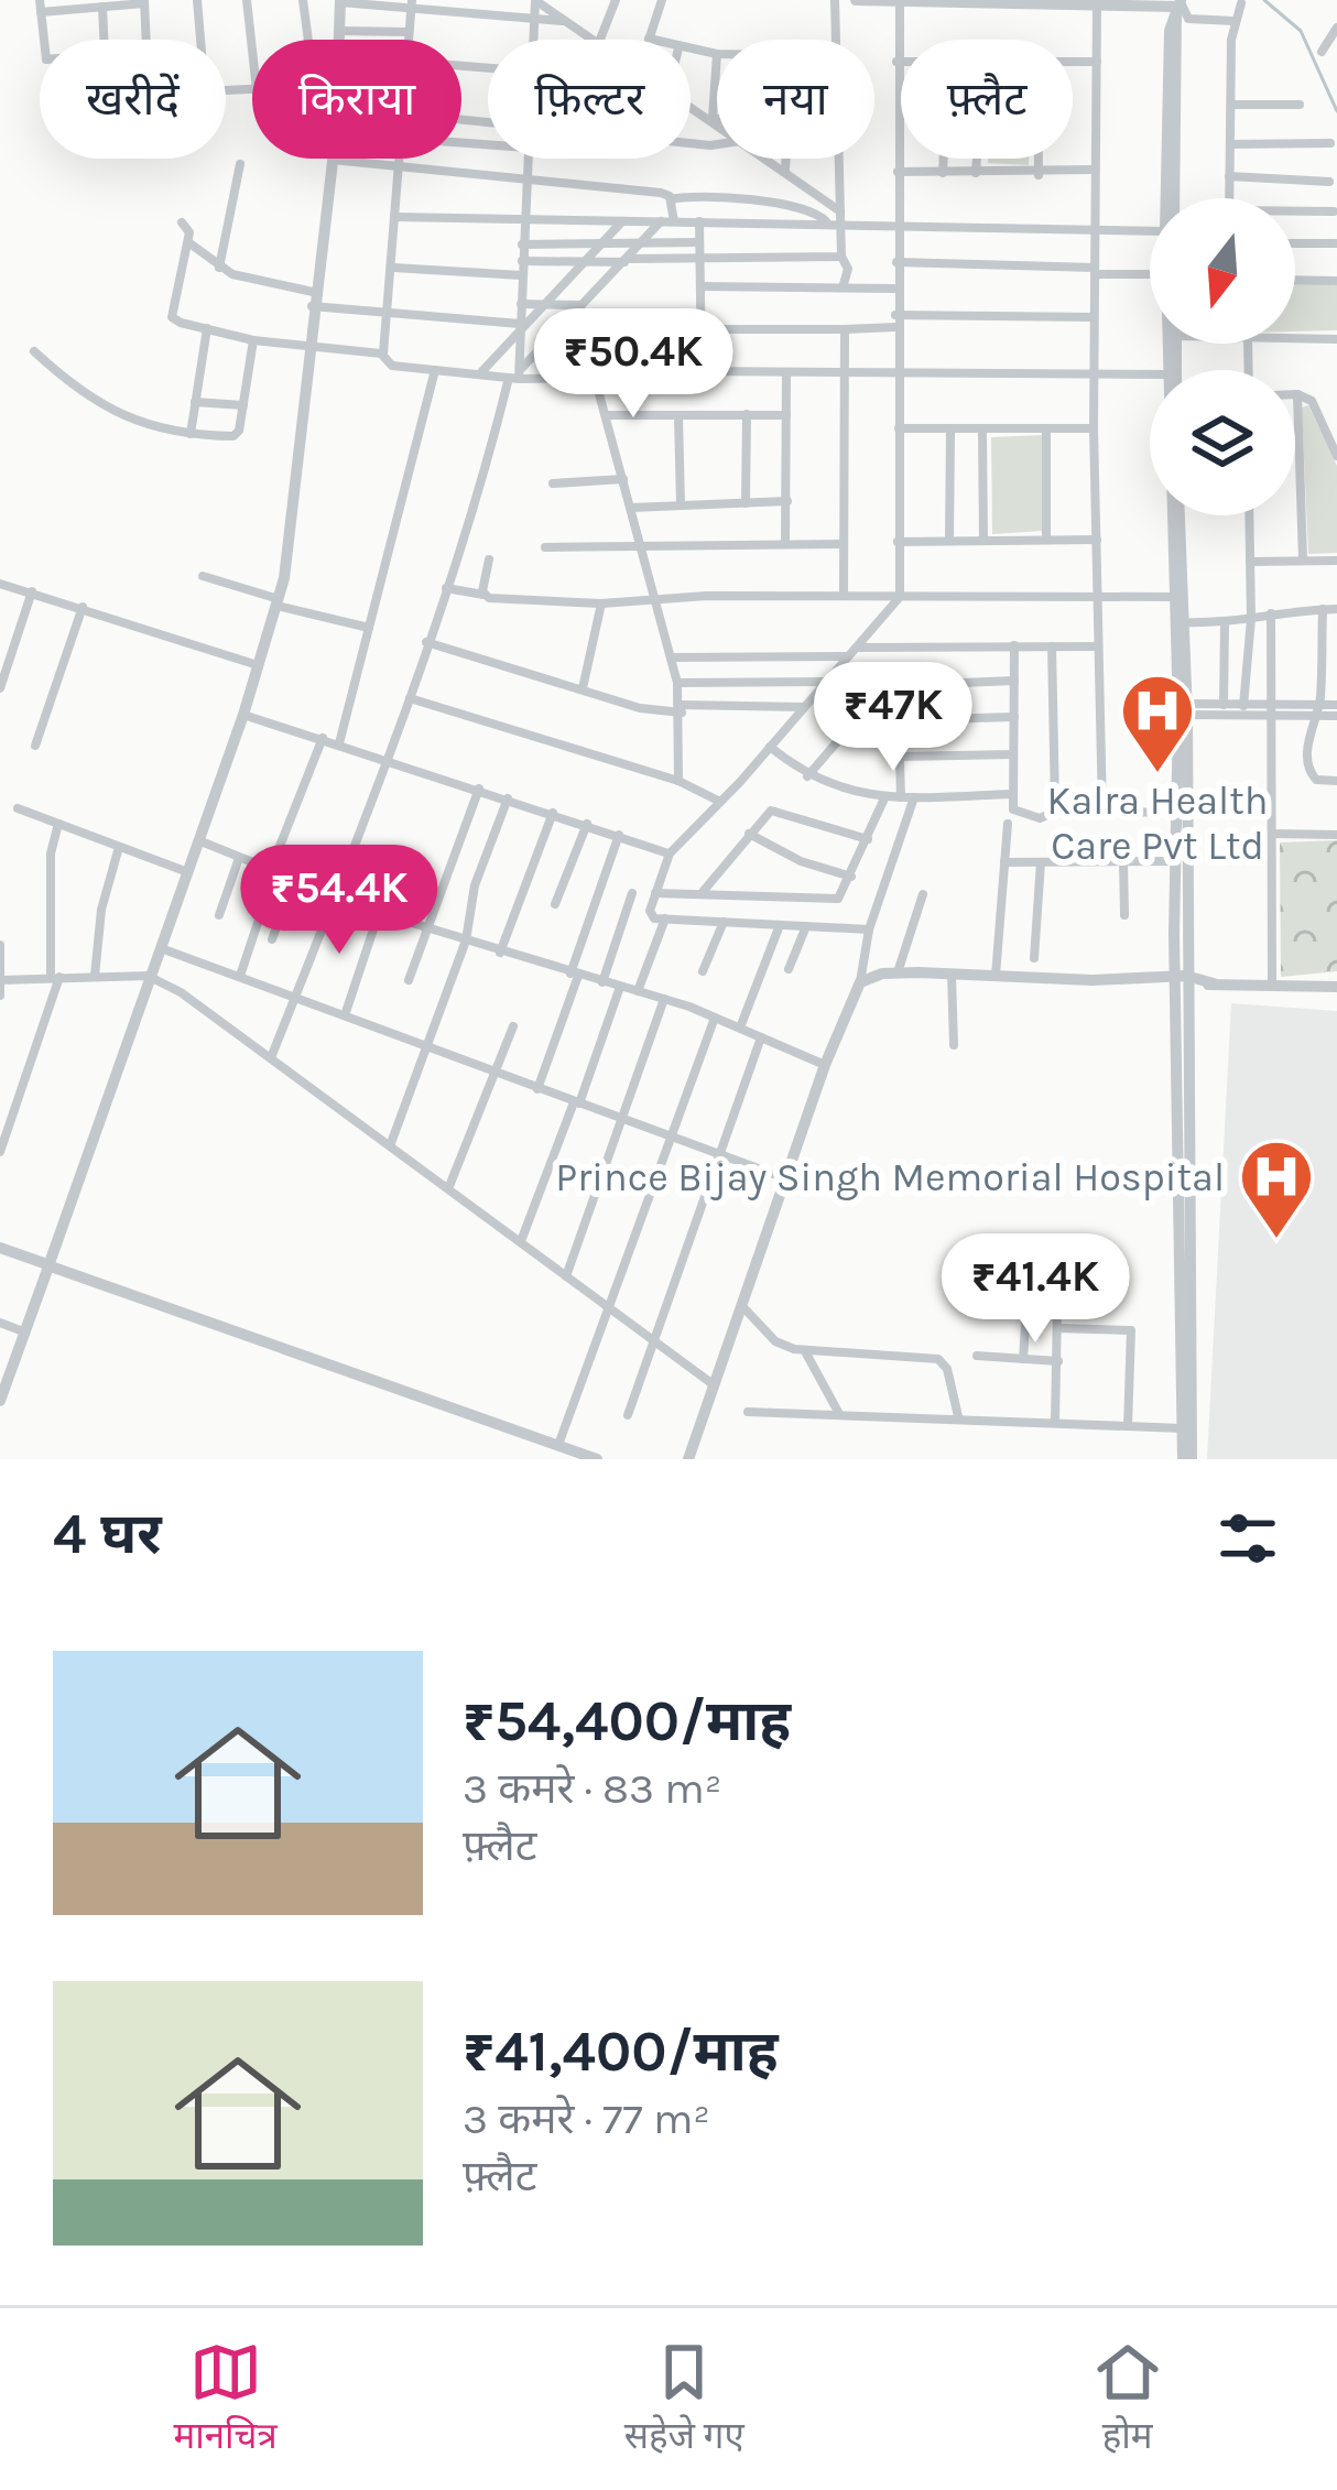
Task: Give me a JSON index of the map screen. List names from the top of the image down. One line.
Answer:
{"places":{"hospital":["Kalra Health Care Pvt Ltd","Prince Bijay Singh Memorial Hospital"]},"north":"bottom","page":{"chip":["खरीदें","किराया","फ़िल्टर","नया","फ़्लैट"],"price":["₹50.4K","₹47K","₹54.4K","₹41.4K"],"heading":"4 घर","list":[{"name":"₹54,400/माह","note":"3 कमरे · 83 m² · फ़्लैट"},{"name":"₹41,400/माह","note":"3 कमरे · 77 m² · फ़्लैट"}],"tabs":["मानचित्र","सहेजे गए","होम"]}}
